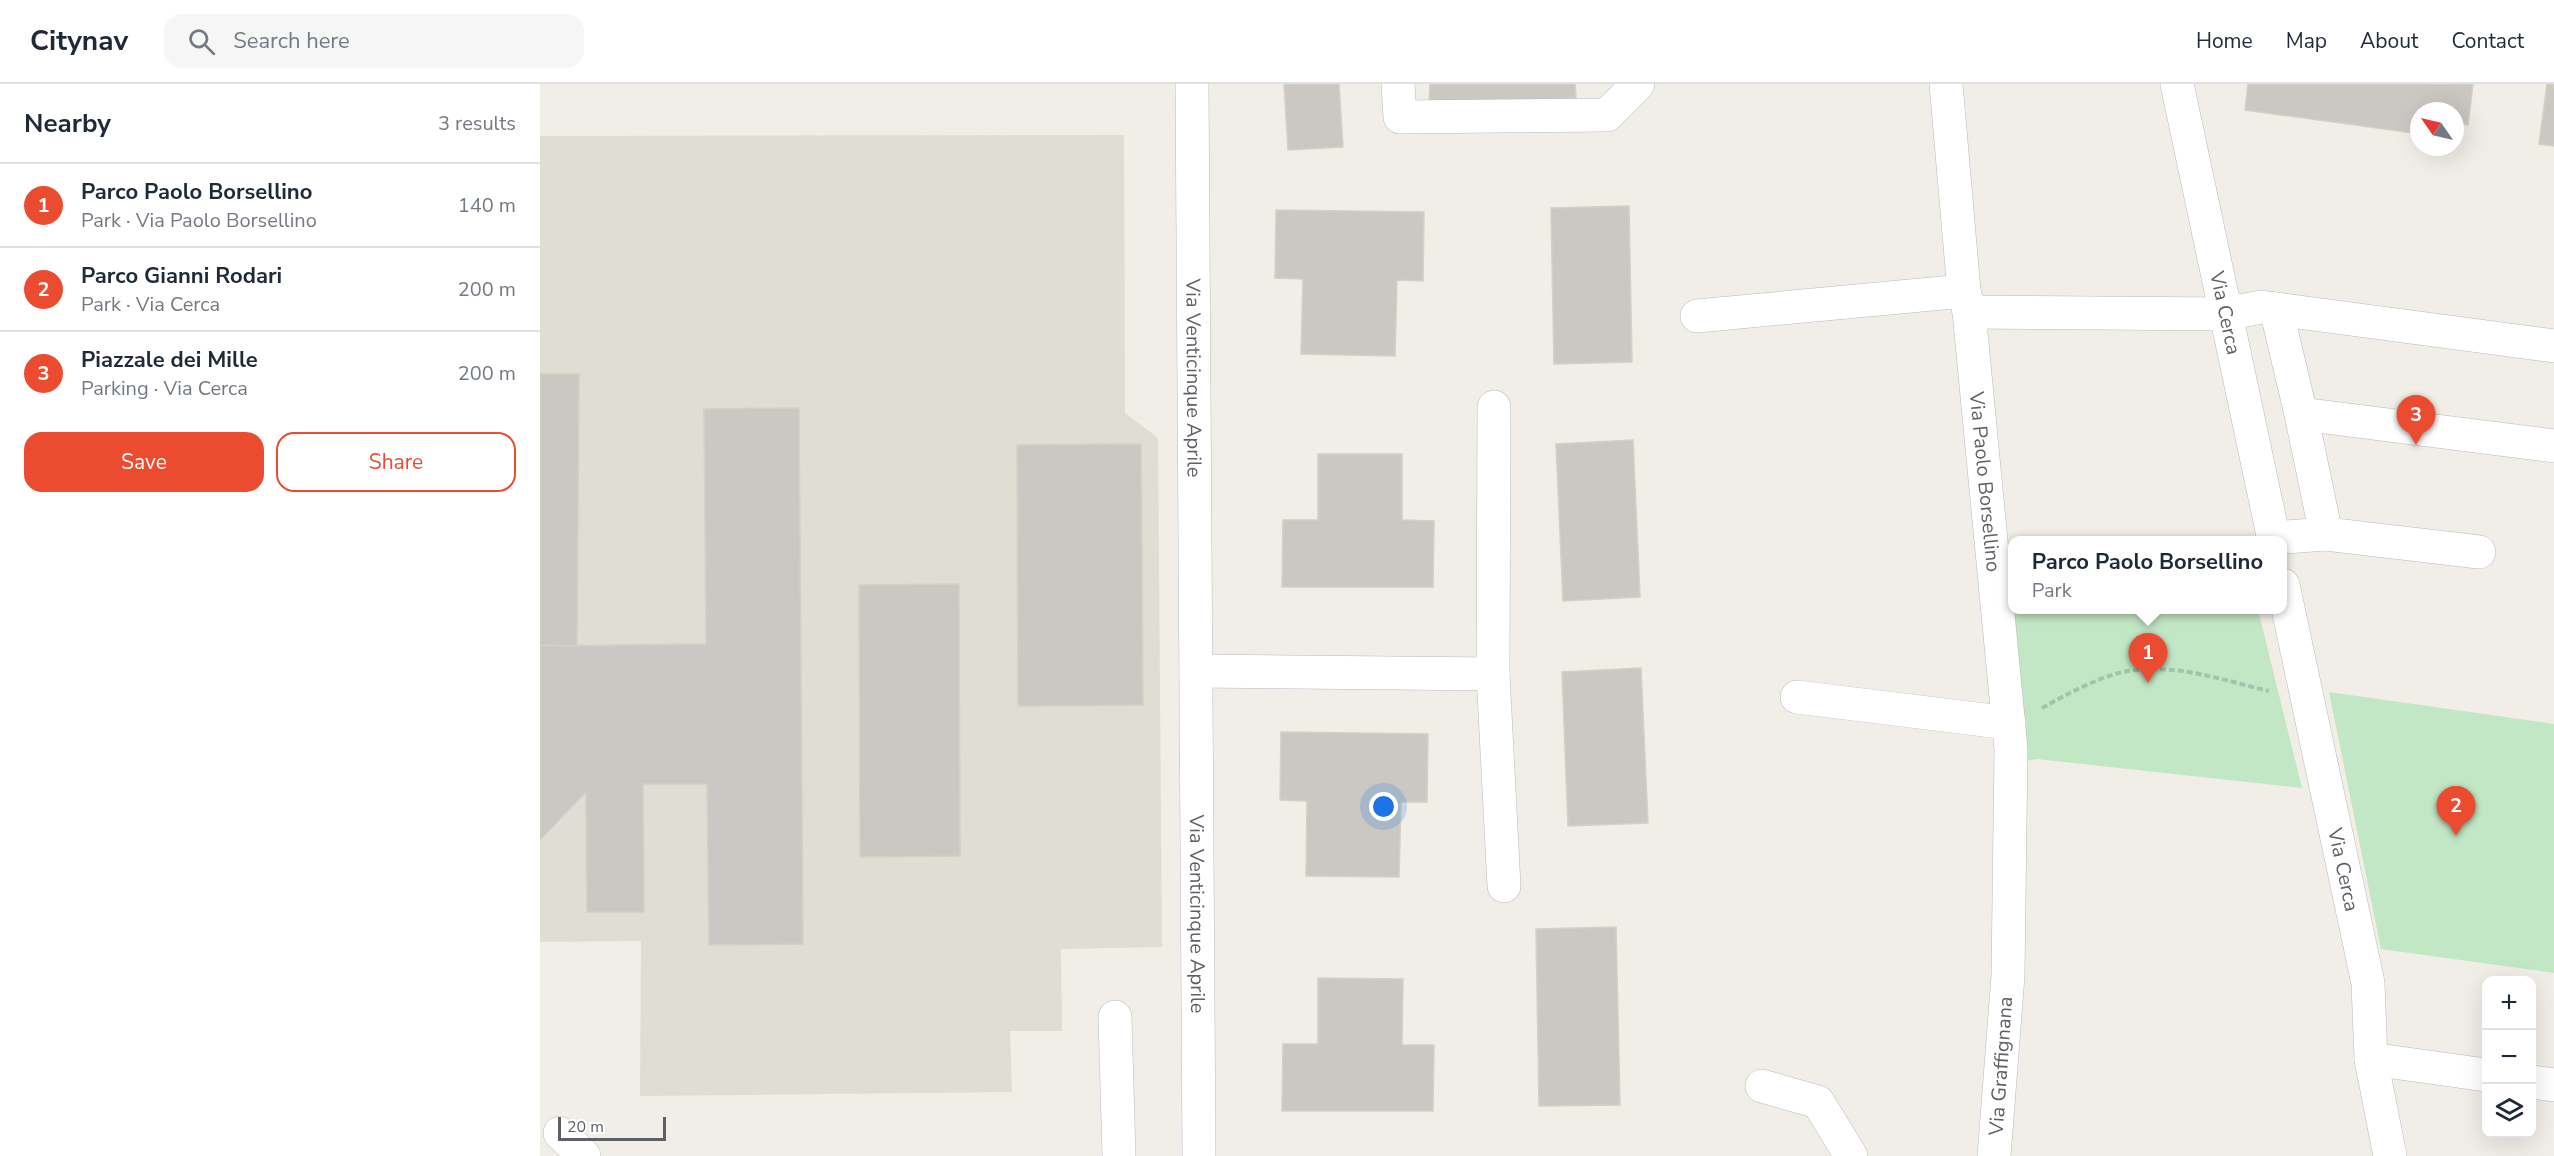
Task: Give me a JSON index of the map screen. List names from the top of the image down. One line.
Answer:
{"streets":{"street":["Via Cerca","Via Venticinque Aprile","Via Paolo Borsellino","Via Graffignana"]},"crossings":[["Via Paolo Borsellino","Via Graffignana"]],"scale_bar":"20 m","north":"top left","page":{"header":"Citynav","search":"Search here","nav":["Home","Map","About","Contact"],"heading":["Nearby","3 results"],"list":[{"mark":"1","name":"Parco Paolo Borsellino","note":"Park · Via Paolo Borsellino","value":"140 m"},{"mark":"2","name":"Parco Gianni Rodari","note":"Park · Via Cerca","value":"200 m"},{"mark":"3","name":"Piazzale dei Mille","note":"Parking · Via Cerca","value":"200 m"}],"pins":["3","1","2"],"buttons":["Save","Share"],"popup":["Parco Paolo Borsellino","Park"],"map_buttons":["+","−"],"scale":"20 m"}}
